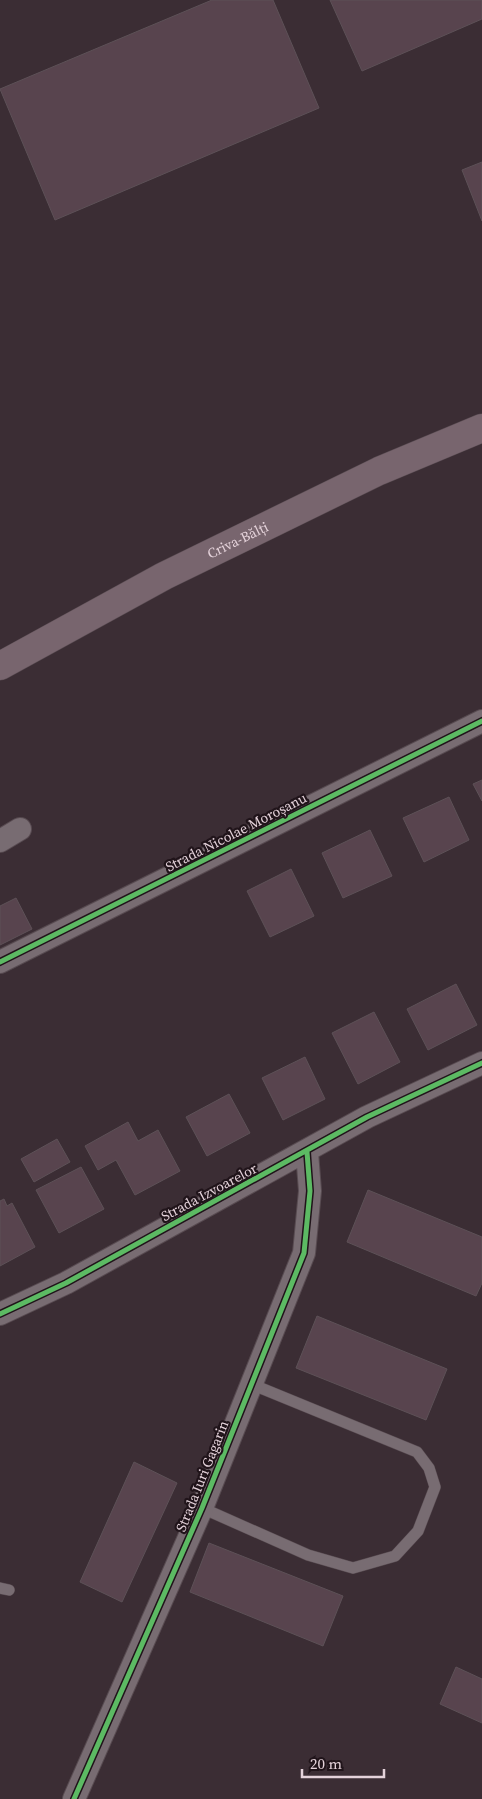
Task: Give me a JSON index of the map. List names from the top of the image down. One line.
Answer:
{"streets":{"highway":["Criva-Bălți"],"street":["Strada Nicolae Moroșanu","Strada Izvoarelor","Strada Iuri Gagarin"]},"crossings":[["Strada Izvoarelor","Strada Iuri Gagarin"]],"scale_bar":"20 m"}
